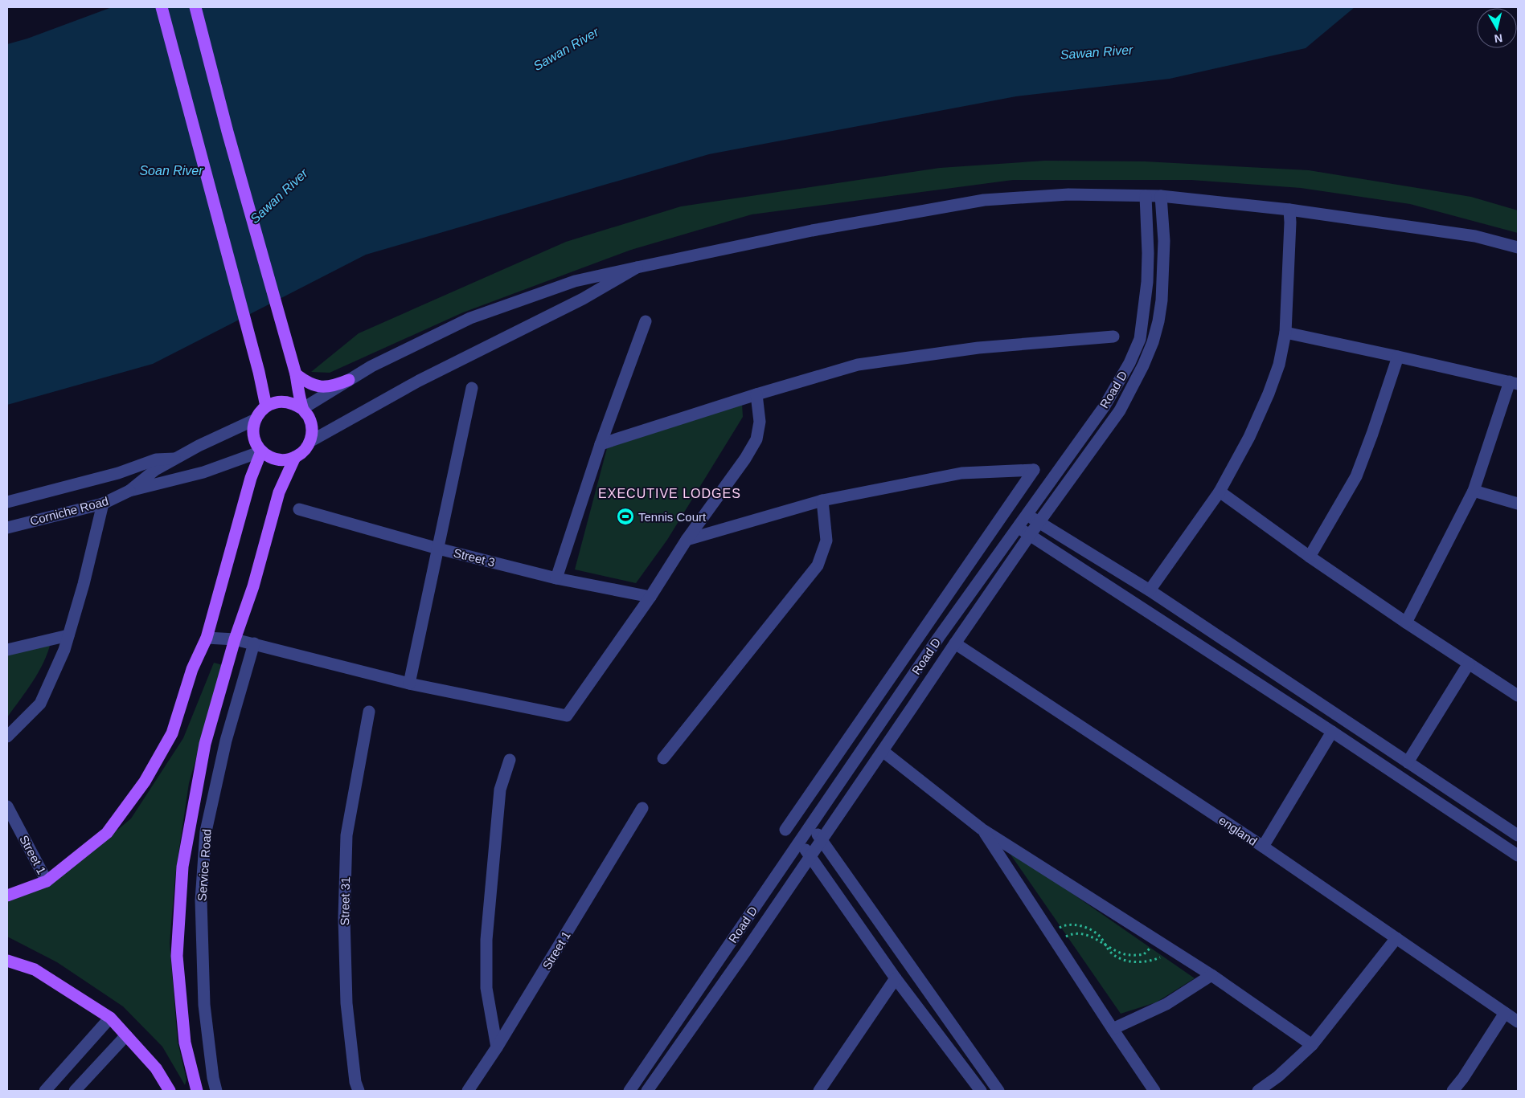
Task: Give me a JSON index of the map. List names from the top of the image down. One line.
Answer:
{"streets":{"street":["Road D","Corniche Road","Street 3","england","Street 1","Service Road","Street 31"]},"crossings":[["Road D","england"]],"districts":["EXECUTIVE LODGES"],"water":["Sawan River","Soan River"],"places":{"sports":["Tennis Court"]},"north":"bottom"}
